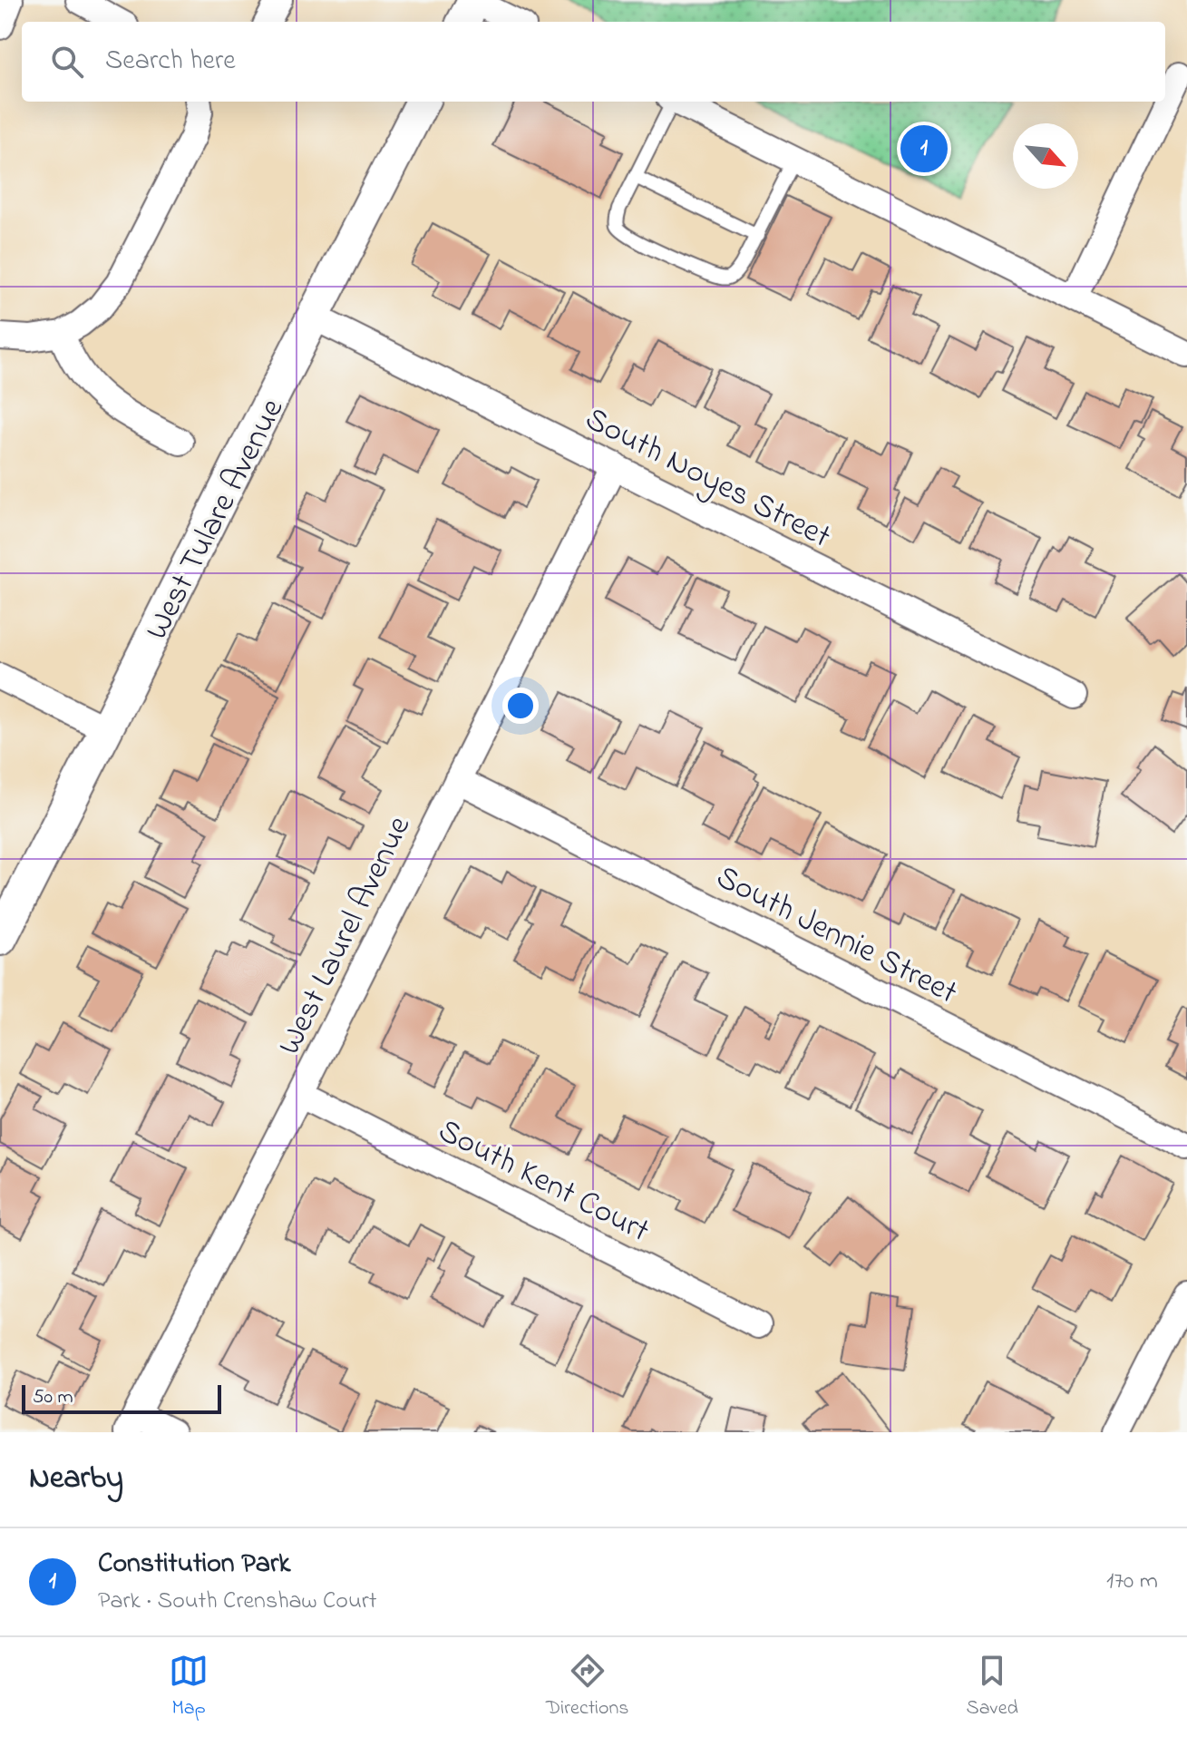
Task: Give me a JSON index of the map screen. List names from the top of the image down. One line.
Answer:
{"streets":{"street":["South Noyes Street","West Tulare Avenue","South Jennie Street","West Laurel Avenue","South Kent Court"]},"crossings":[["South Noyes Street","West Tulare Avenue"],["South Noyes Street","West Laurel Avenue"],["South Jennie Street","West Laurel Avenue"],["West Laurel Avenue","South Kent Court"]],"scale_bar":"50 m","north":"bottom right","page":{"search":"Search here","pins":"1","scale":"50 m","heading":"Nearby","list":[{"mark":"1","name":"Constitution Park","note":"Park · South Crenshaw Court","value":"170 m"}],"nav":["Map","Directions","Saved"]}}
